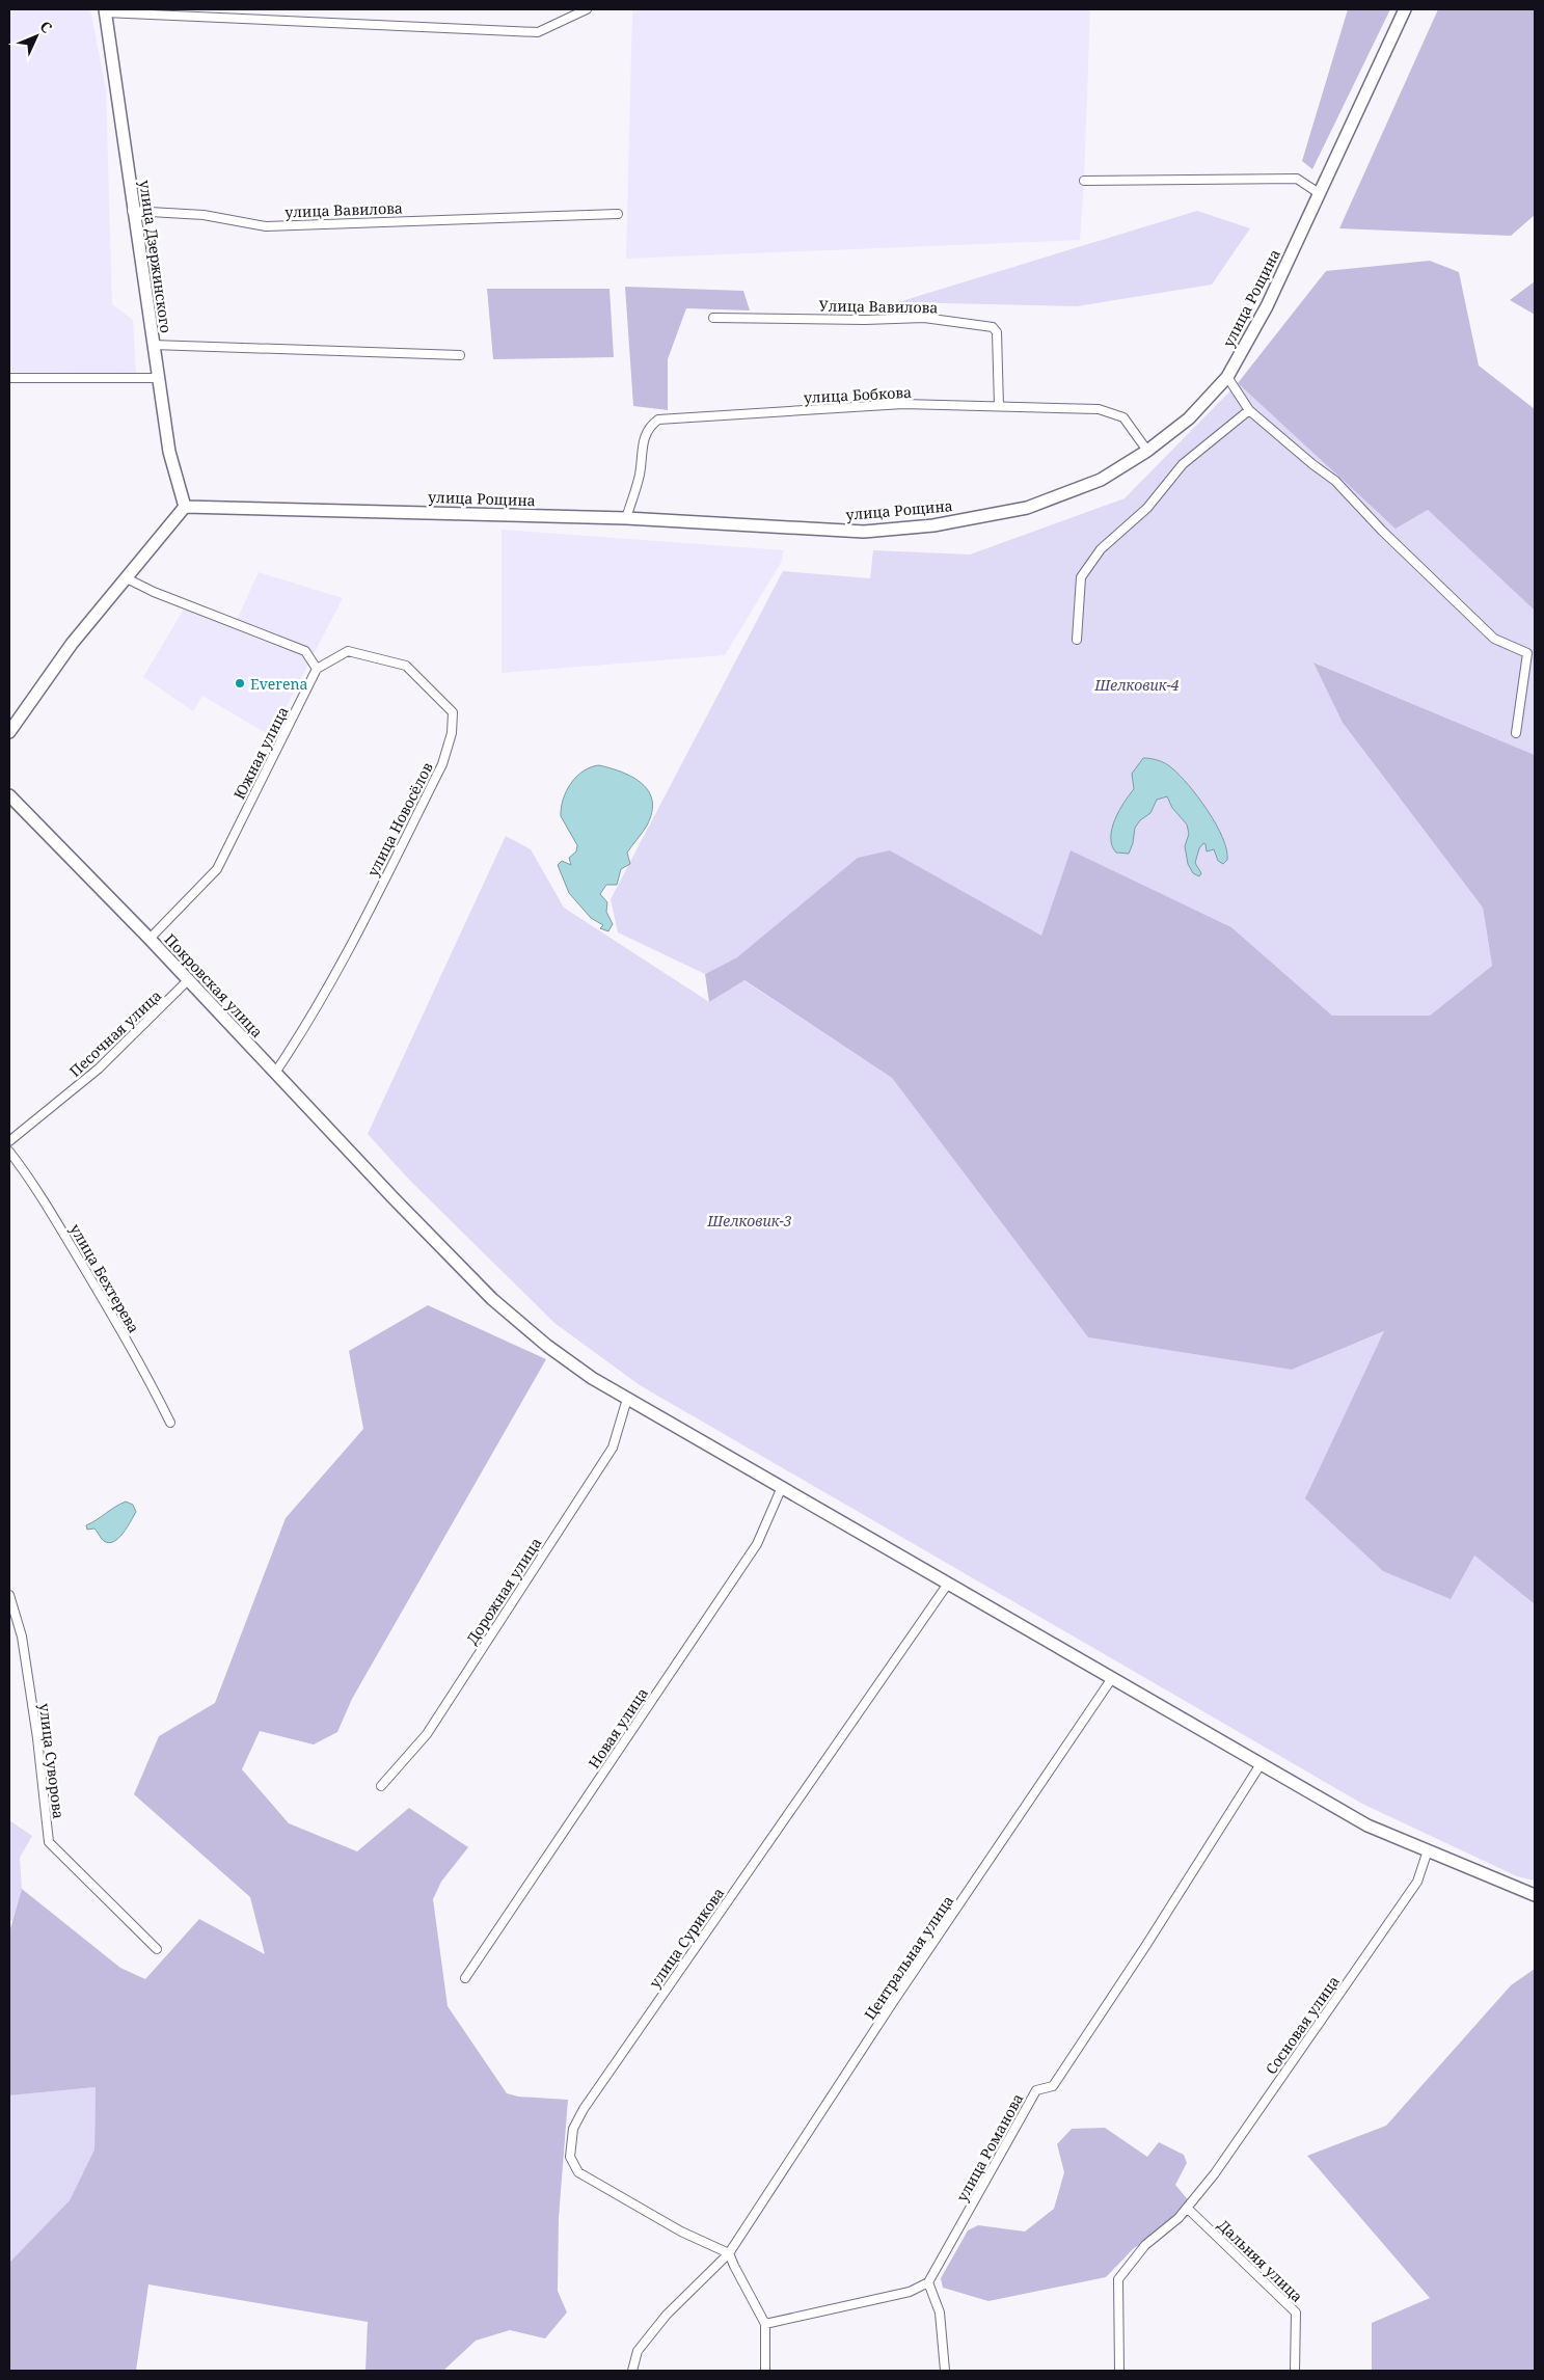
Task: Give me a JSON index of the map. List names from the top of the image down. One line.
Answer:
{"streets":{"street":["улица Вавилова","улица Дзержинского","улица Рощина","Улица Вавилова","улица Бобкова","Южная улица","улица Новосёлов","Покровская улица","Песочная улица","улица Бехтерева","Дорожная улица","Новая улица","улица Суворова","улица Сурикова","Центральная улица","Сосновая улица","улица Романова","Дальняя улица"]},"crossings":[["улица Вавилова","улица Дзержинского"],["улица Дзержинского","улица Рощина"],["улица Рощина","улица Бобкова"],["Улица Вавилова","улица Бобкова"],["Южная улица","улица Новосёлов"],["Южная улица","Покровская улица"],["улица Новосёлов","Покровская улица"],["Покровская улица","Песочная улица"],["Покровская улица","Дорожная улица"],["Покровская улица","Новая улица"],["Покровская улица","улица Сурикова"],["Покровская улица","Центральная улица"],["Покровская улица","Сосновая улица"],["Покровская улица","улица Романова"],["улица Сурикова","Центральная улица"],["Сосновая улица","Дальняя улица"]],"parks":["Шелковик-4","Шелковик-3"],"places":["Everena"],"north":"top right"}
